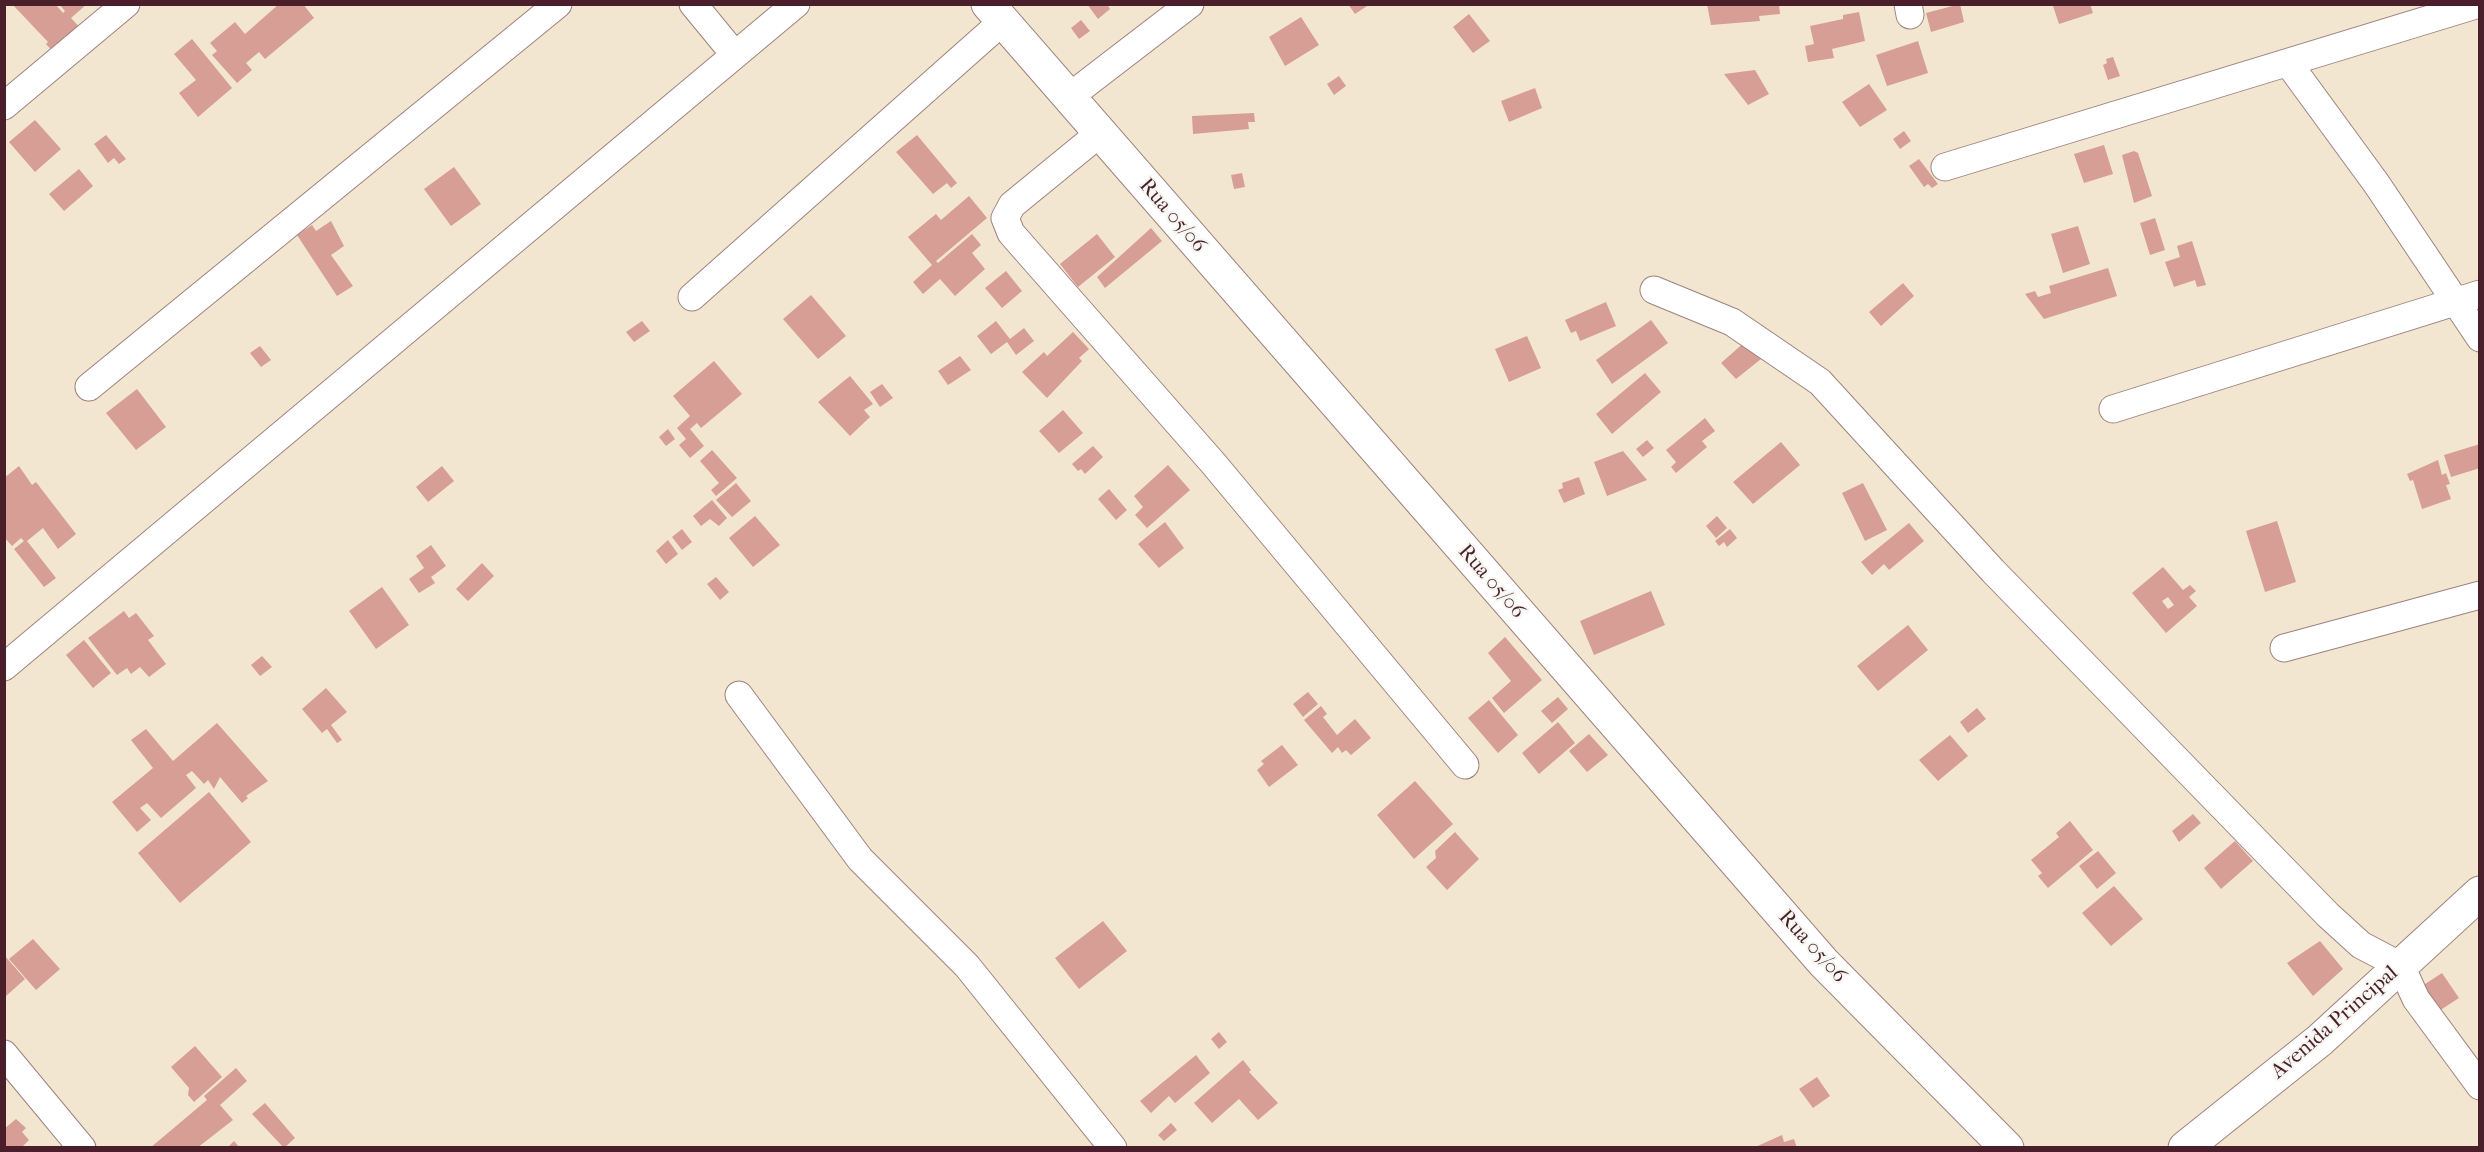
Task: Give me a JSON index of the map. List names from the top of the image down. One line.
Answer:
{"streets":{"street":["Rua 05/06","Avenida Principal"]}}
